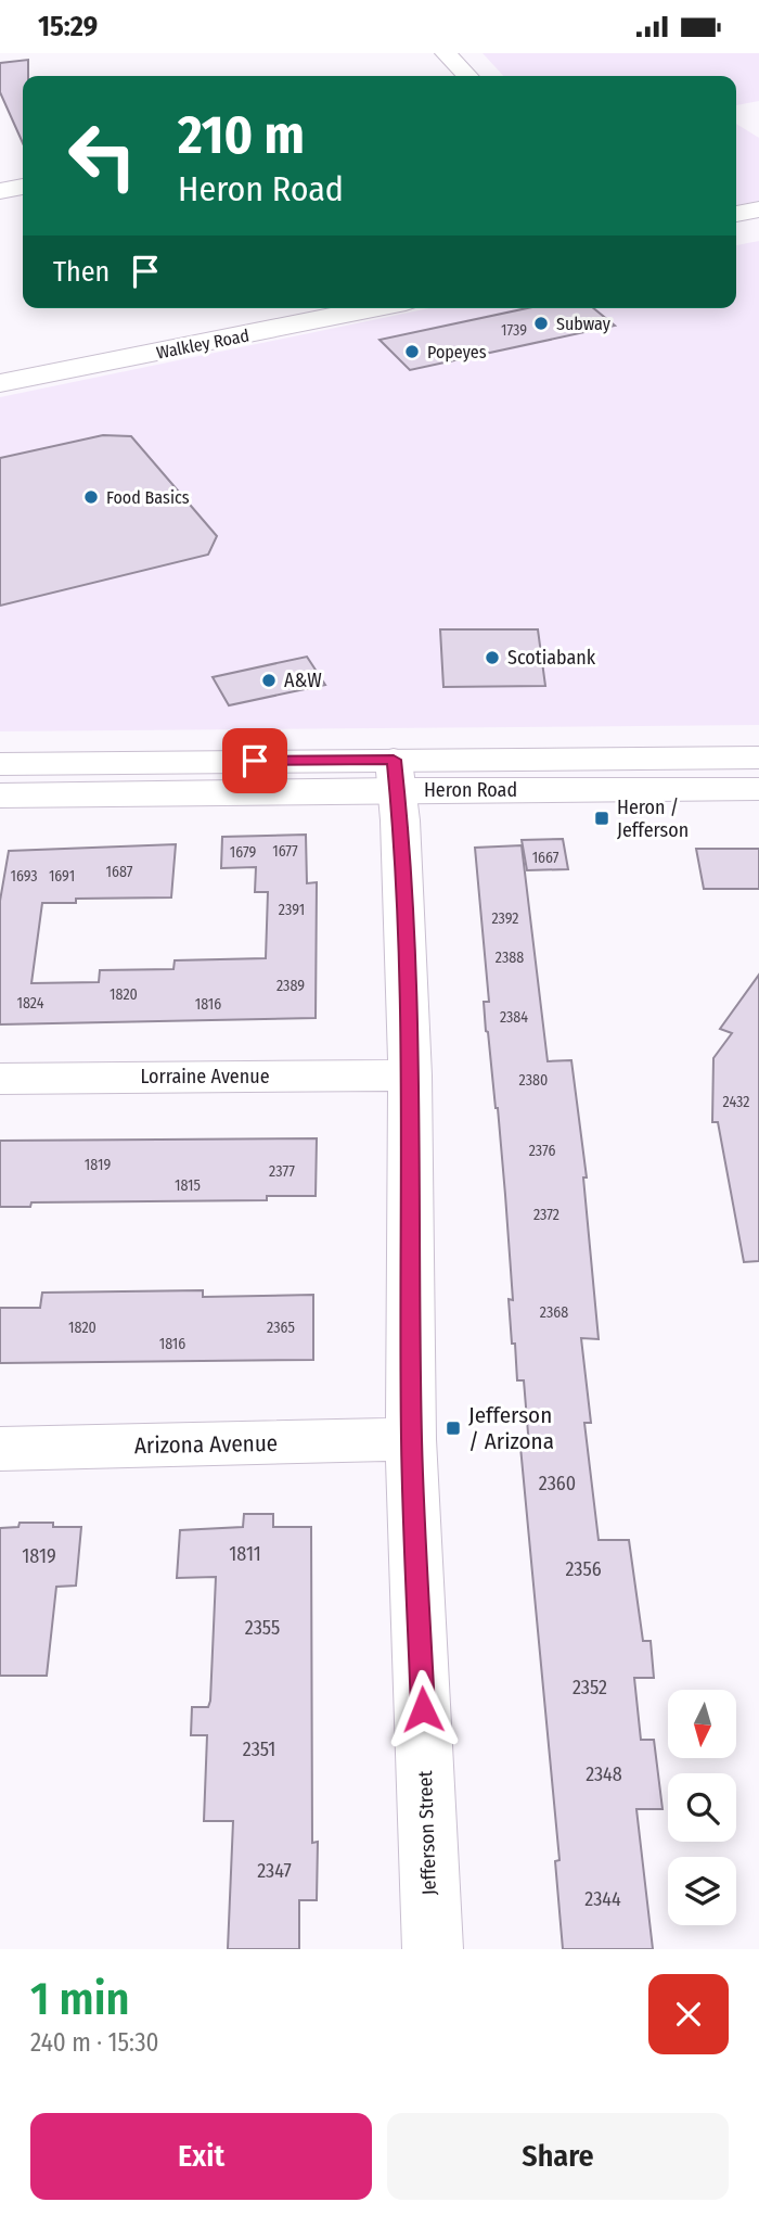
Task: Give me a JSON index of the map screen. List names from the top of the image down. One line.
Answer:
{"streets":{"main road":["Walkley Road","Heron Road","Lorraine Avenue","Arizona Avenue","Jefferson Street"]},"crossings":[["Heron Road","Jefferson Street"],["Lorraine Avenue","Jefferson Street"],["Arizona Avenue","Jefferson Street"]],"places":{"other":["Subway","Popeyes","Food Basics","Scotiabank","A&W"],"transit":["Heron / Jefferson","Jefferson / Arizona"]},"house_numbers":["1739","1677","1679","1667","1687","1693","1691","2391","2392","2388","2389","1820","1824","1816","2384","2380","2432","2376","1819","2377","1815","2372","2368","1820","2365","1816","2360","1811","1819","2356","2355","2352","2351","2348","2347","2344"],"north":"bottom","page":{"status":"15:29","turn":["210 m","Heron Road"],"then":"Then","heading":["1 min","240 m · 15:30"],"buttons":["Exit","Share"]}}
